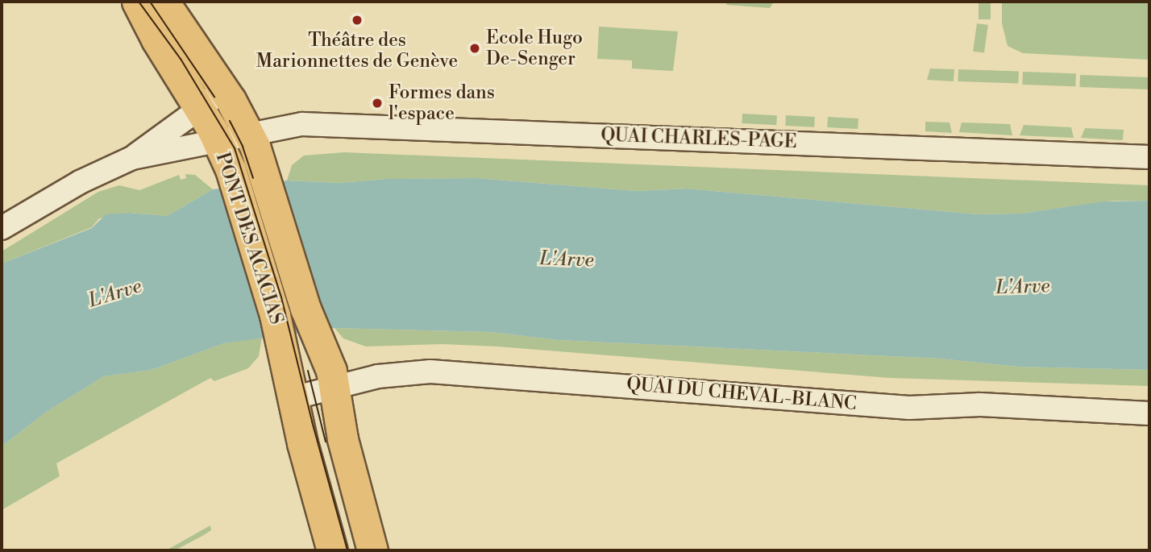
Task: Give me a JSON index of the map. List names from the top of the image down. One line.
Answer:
{"streets":{"main road":["PONT DES ACACIAS"],"street":["QUAI CHARLES-PAGE","QUAI DU CHEVAL-BLANC"]},"crossings":[["QUAI CHARLES-PAGE","PONT DES ACACIAS"],["PONT DES ACACIAS","QUAI DU CHEVAL-BLANC"]],"water":["L'Arve"],"places":["Théâtre des Marionnettes de Genève","Ecole Hugo De-Senger","Formes dans l'espace"]}
